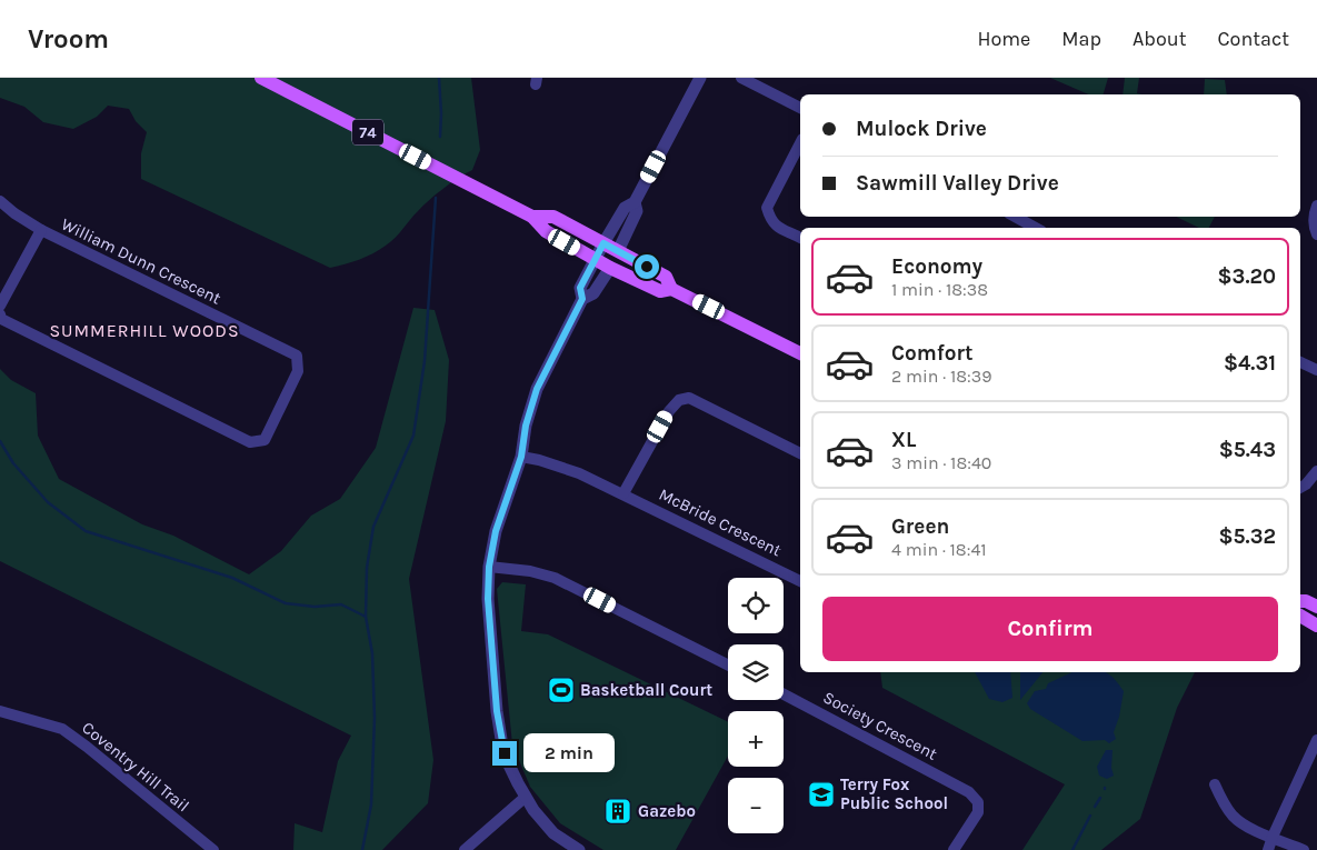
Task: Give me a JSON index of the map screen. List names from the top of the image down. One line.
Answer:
{"streets":{"main road":["74"],"street":["William Dunn Crescent","McBride Crescent","Society Crescent","Coventry Hill Trail"]},"districts":["SUMMERHILL WOODS"],"places":{"sports":["Basketball Court"],"school or university":["Terry Fox Public School"],"building":["Gazebo"]},"page":{"header":"Vroom","nav":["Home","Map","About","Contact"],"banner":["Mulock Drive","Sawmill Valley Drive"],"list":[{"name":"Economy","note":"1 min · 18:38","value":"$3.20"},{"name":"Comfort","note":"2 min · 18:39","value":"$4.31"},{"name":"XL","note":"3 min · 18:40","value":"$5.43"},{"name":"Green","note":"4 min · 18:41","value":"$5.32"}],"map_buttons":["+","−"],"buttons":"Confirm","bubble":"2 min"}}
